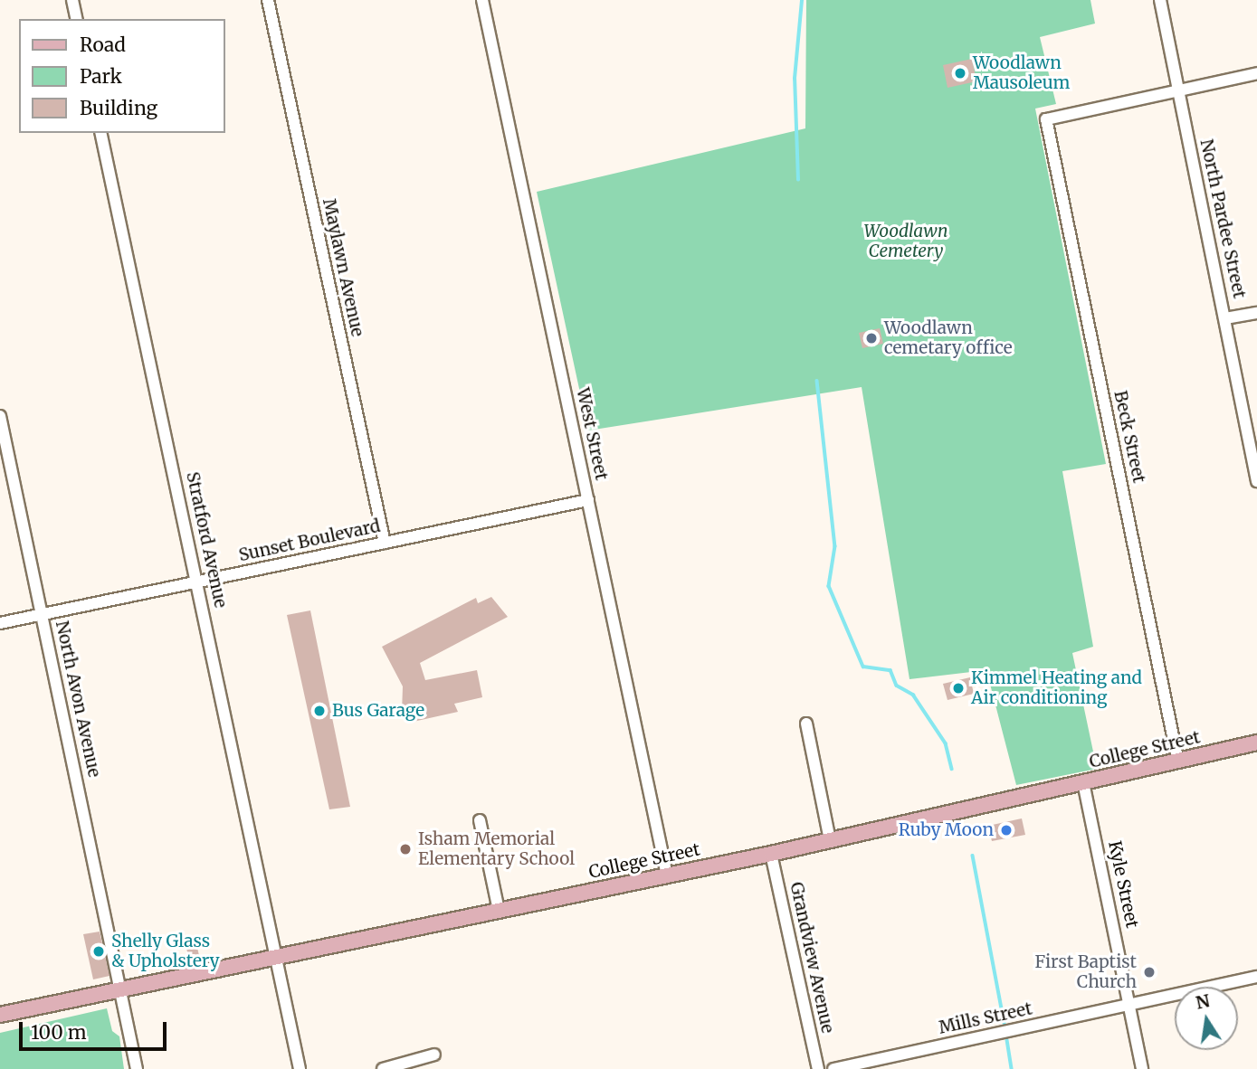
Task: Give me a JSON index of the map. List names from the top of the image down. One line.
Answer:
{"streets":{"main road":["College Street"],"street":["North Pardee Street","Maylawn Avenue","West Street","Beck Street","Stratford Avenue","Sunset Boulevard","North Avon Avenue","Kyle Street","Grandview Avenue","Mills Street"]},"crossings":[["North Pardee Street","Beck Street"],["Maylawn Avenue","Sunset Boulevard"],["West Street","Sunset Boulevard"],["West Street","College Street"],["Beck Street","College Street"],["Stratford Avenue","Sunset Boulevard"],["Stratford Avenue","College Street"],["Sunset Boulevard","North Avon Avenue"],["North Avon Avenue","College Street"],["College Street","Kyle Street"],["College Street","Grandview Avenue"],["Kyle Street","Mills Street"]],"parks":["Woodlawn Cemetery"],"places":["Woodlawn Mausoleum","Woodlawn cemetary office","Kimmel Heating and Air conditioning","Bus Garage","Ruby Moon","Isham Memorial Elementary School","Shelly Glass & Upholstery","First Baptist Church"],"legend":["Road","Park","Building"],"scale_bar":"100 m","north":"top"}
